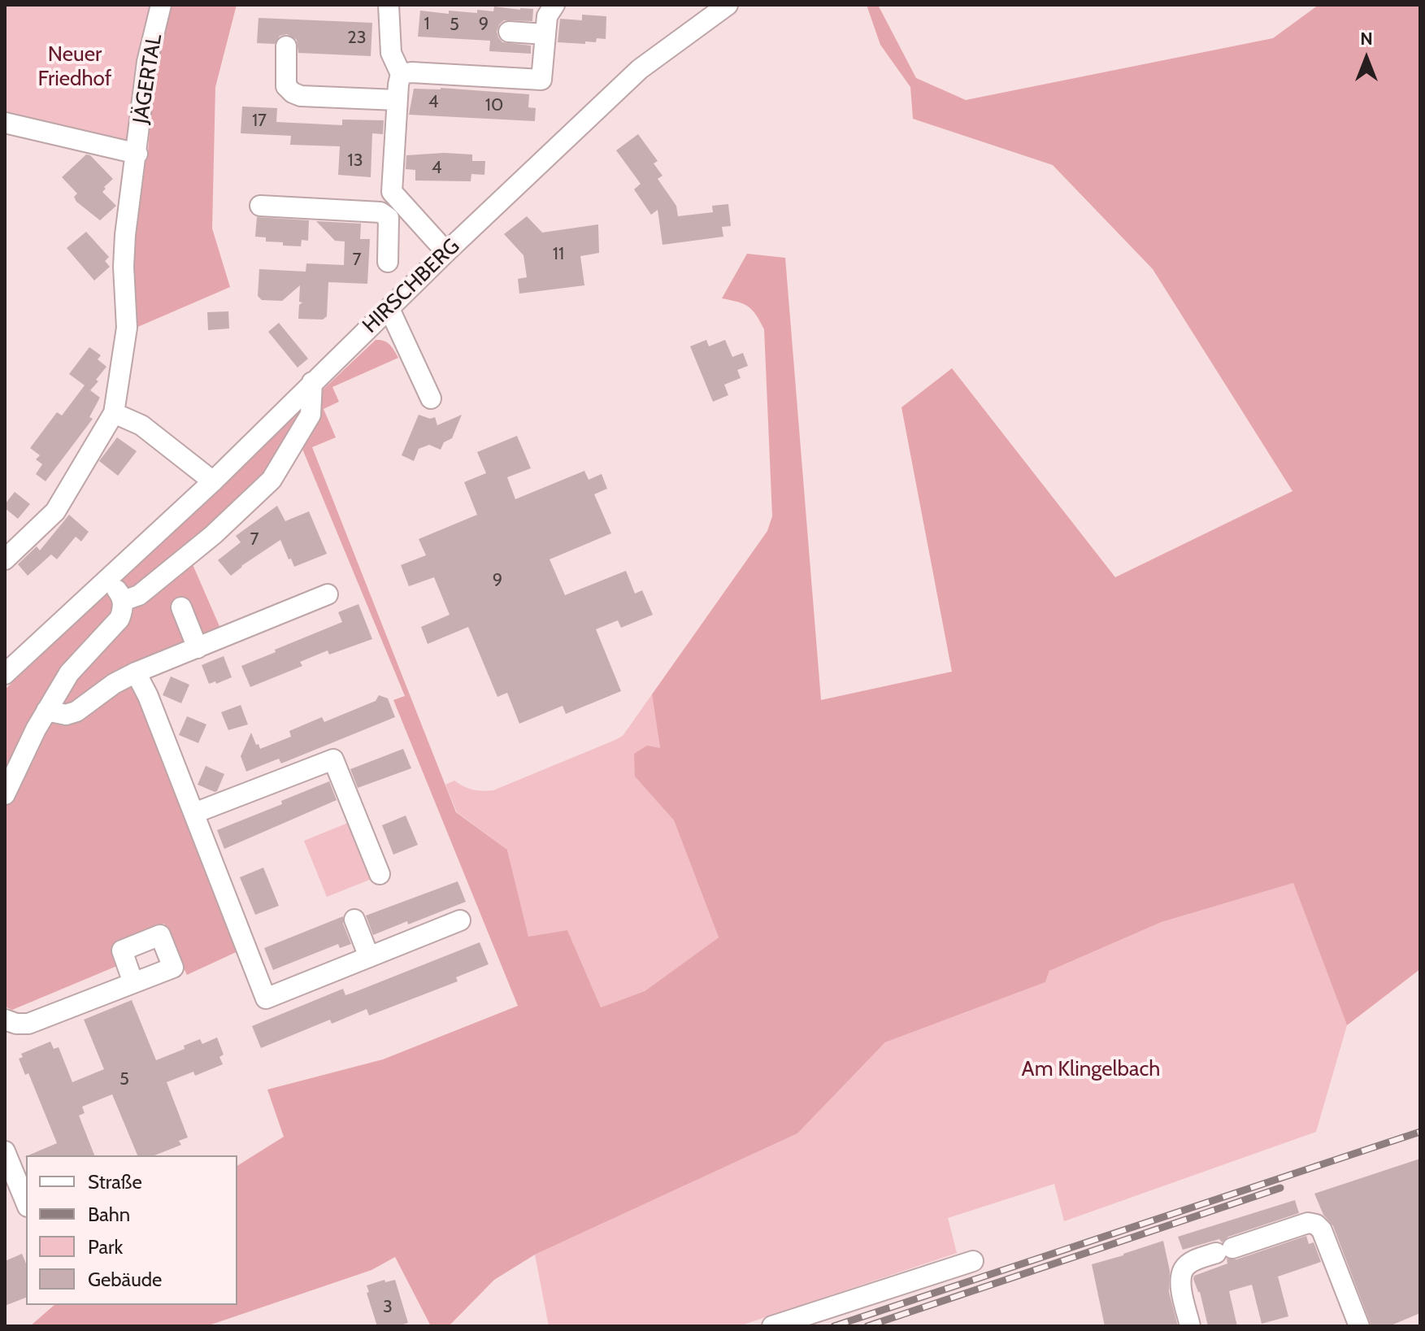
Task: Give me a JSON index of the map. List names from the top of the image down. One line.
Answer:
{"streets":{"street":["JÄGERTAL","HIRSCHBERG"]},"parks":["Neuer Friedhof","Am Klingelbach"],"house_numbers":["1","9","5","23","4","10","17","13","4","11","7","7","9","5","3"],"legend":["Straße","Bahn","Park","Gebäude"],"north":"top"}
